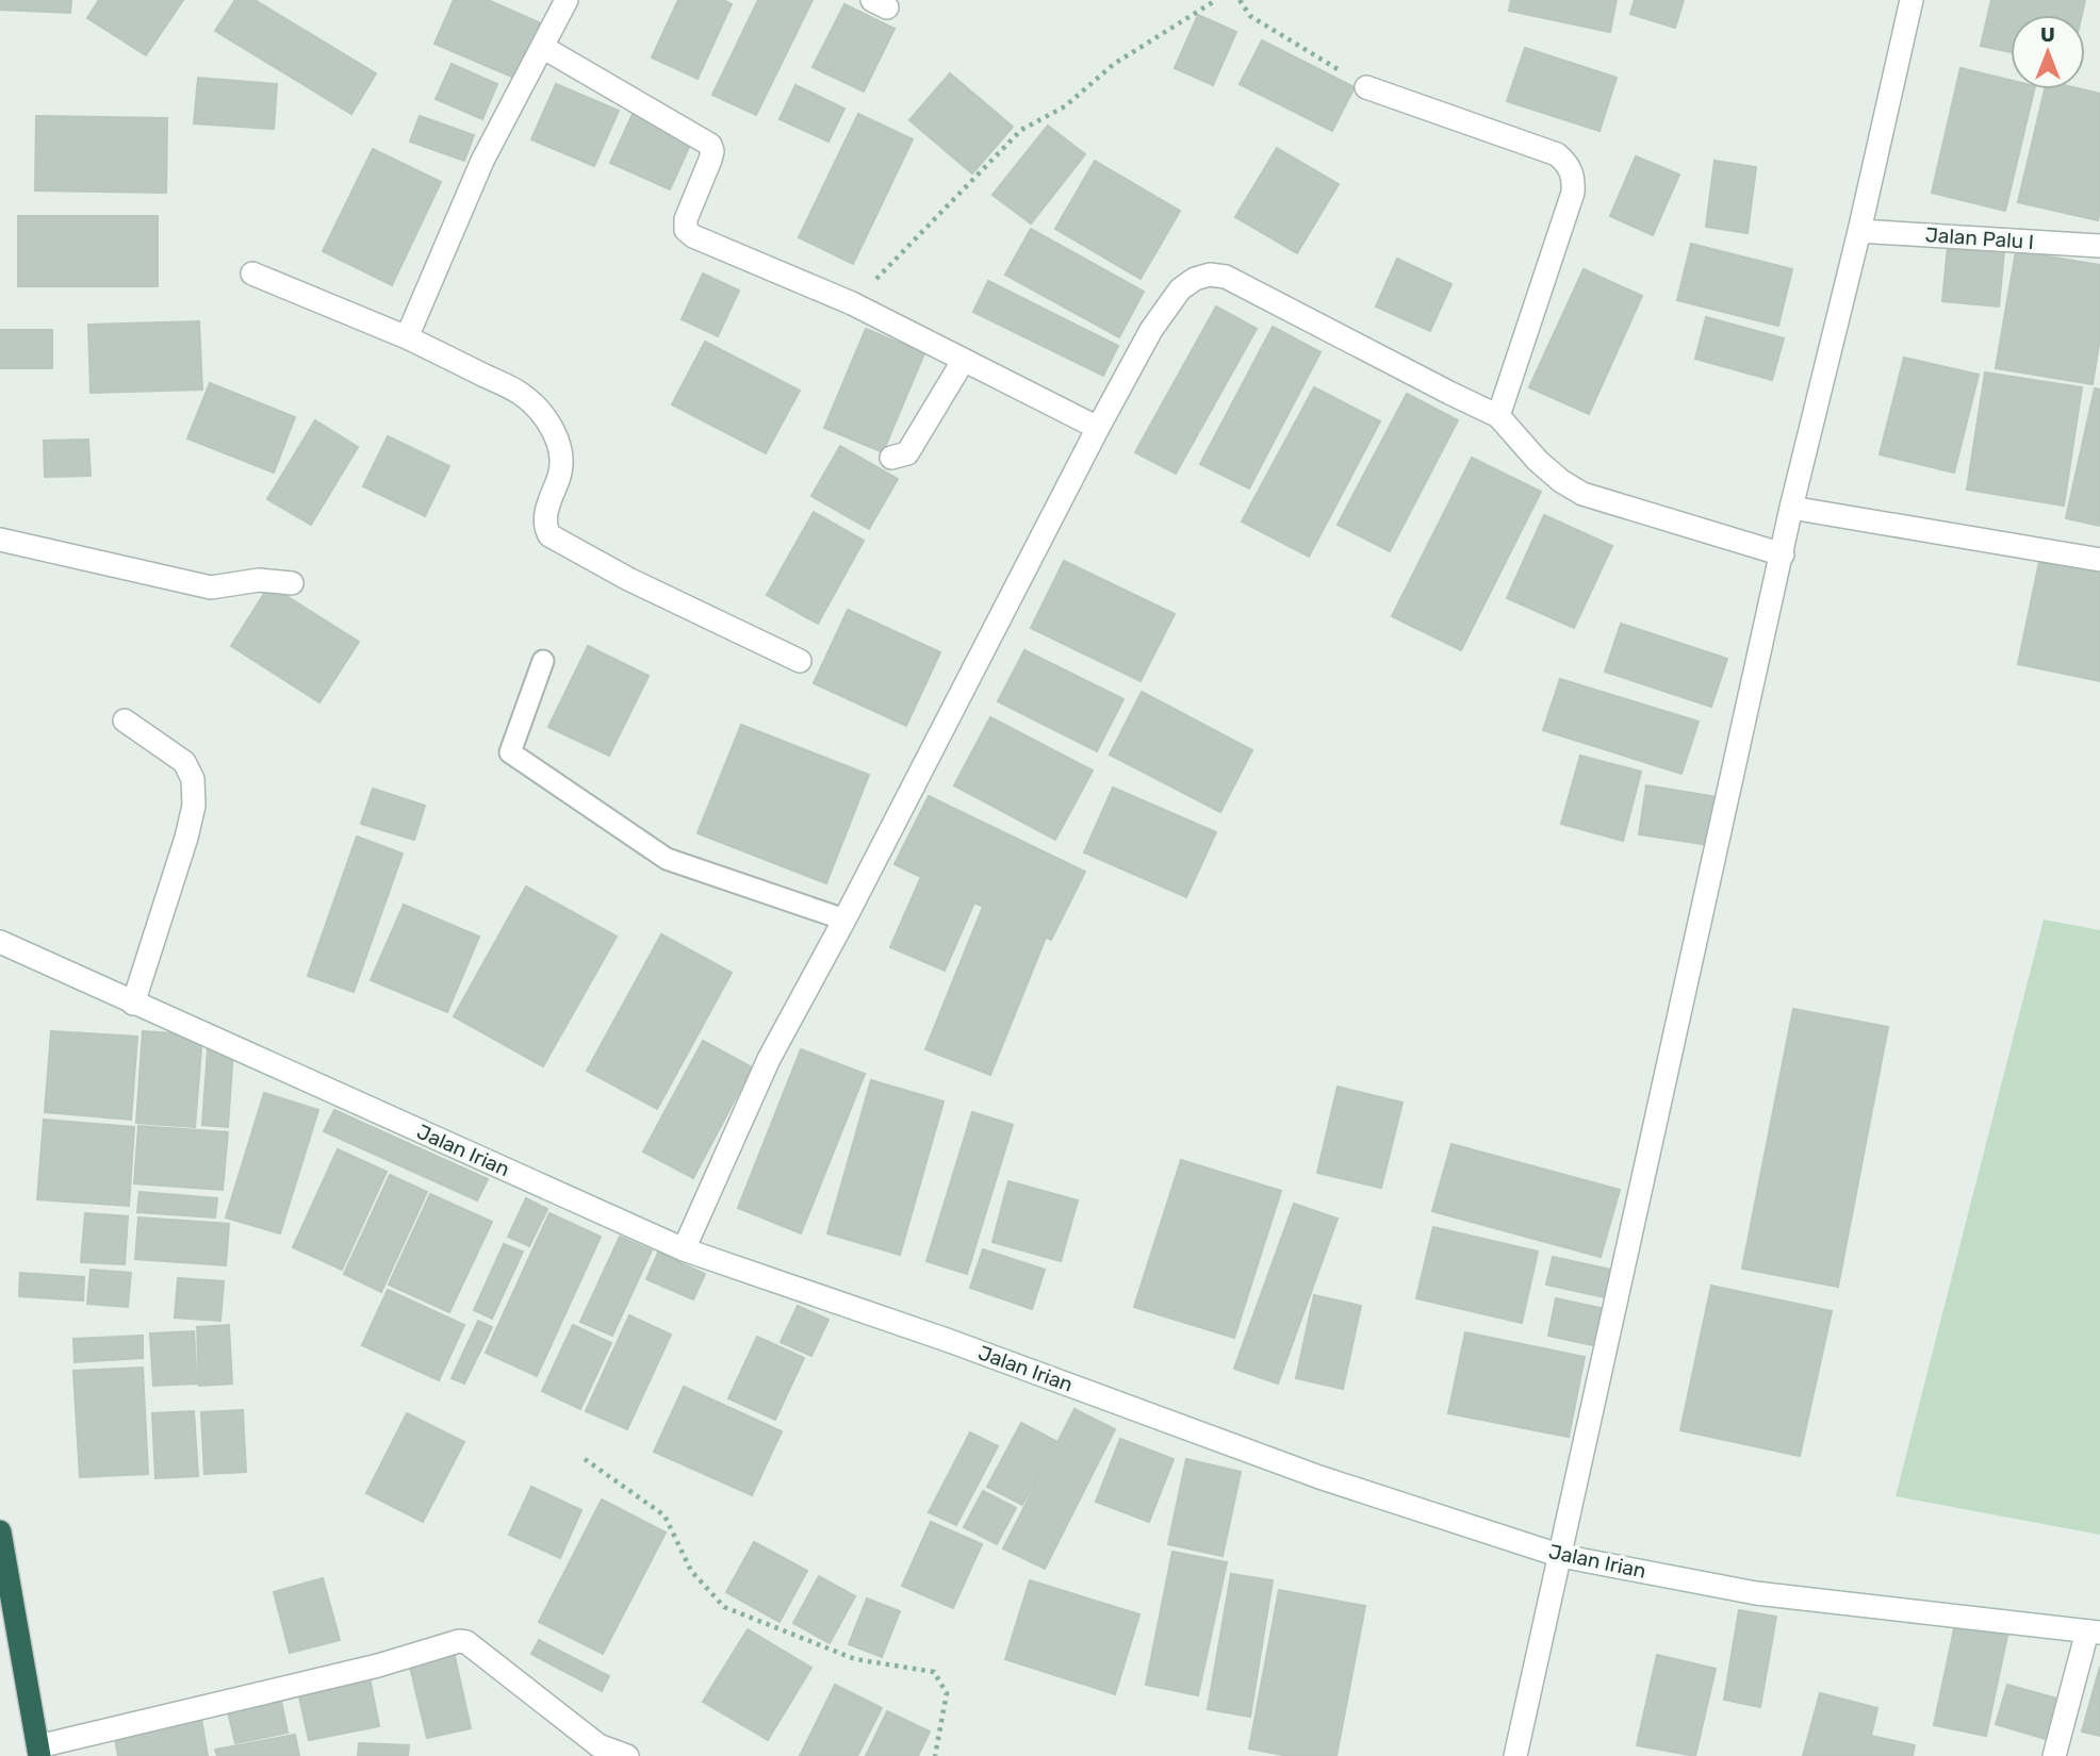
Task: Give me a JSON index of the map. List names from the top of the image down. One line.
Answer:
{"streets":{"street":["Jalan Palu I","Jalan Irian"]},"north":"top"}
